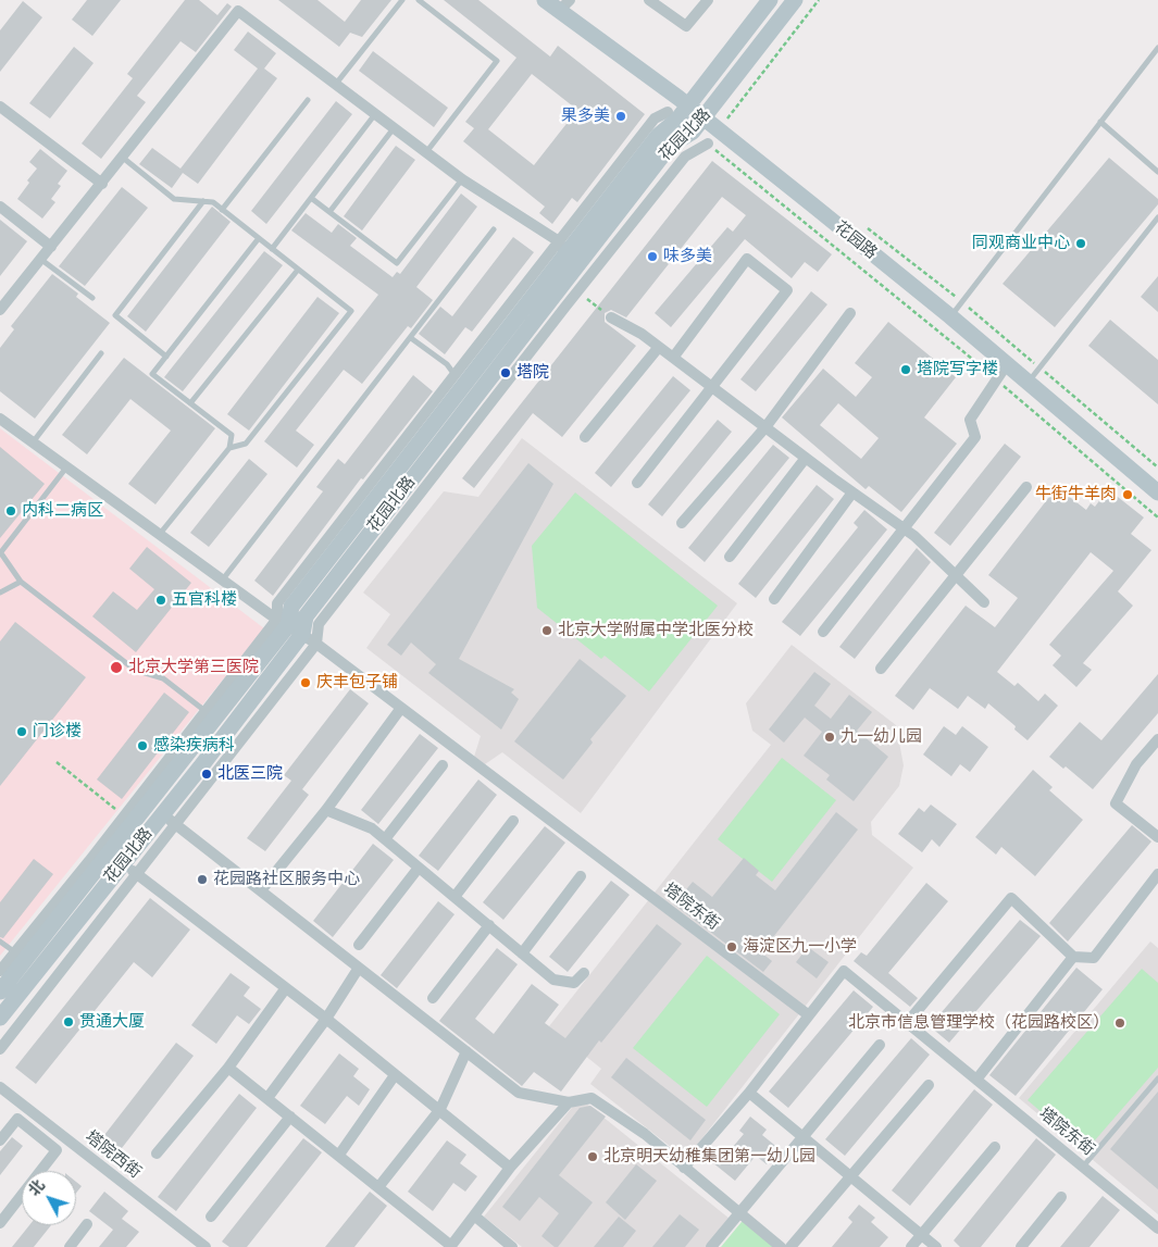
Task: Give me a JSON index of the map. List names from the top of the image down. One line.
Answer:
{"streets":{"street":["花园北路","花园路","塔院东街","塔院西街"]},"crossings":[["花园北路","花园路"],["花园北路","塔院东街"]],"places":["果多美","同观商业中心","味多美","塔院写字楼","塔院","牛街牛羊肉","内科二病区","五官科楼","北京大学附属中学北医分校","北京大学第三医院","庆丰包子铺","门诊楼","九一幼儿园","感染疾病科","北医三院","花园路社区服务中心","海淀区九一小学","贯通大厦","北京市信息管理学校（花园路校区）","北京明天幼稚集团第一幼儿园"],"north":"top left"}
